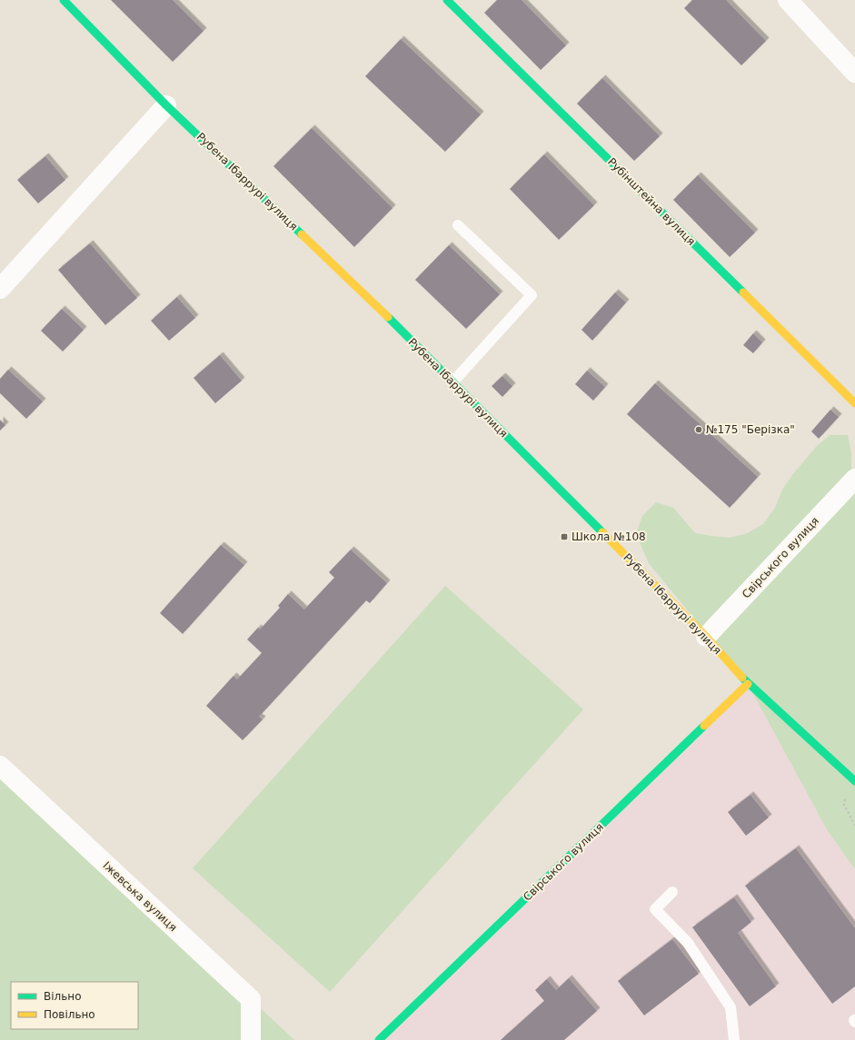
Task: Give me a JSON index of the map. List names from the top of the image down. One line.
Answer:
{"streets":{"main road":["Рубена Ібаррурі вулиця","Рубінштейна вулиця","Свірського вулиця"],"street":["Іжевська вулиця"]},"crossings":[["Рубена Ібаррурі вулиця","Свірського вулиця"]],"places":{"other":["№175 \"Берізка\""],"transit":["Школа №108"]},"legend":["Вільно","Повільно"]}
